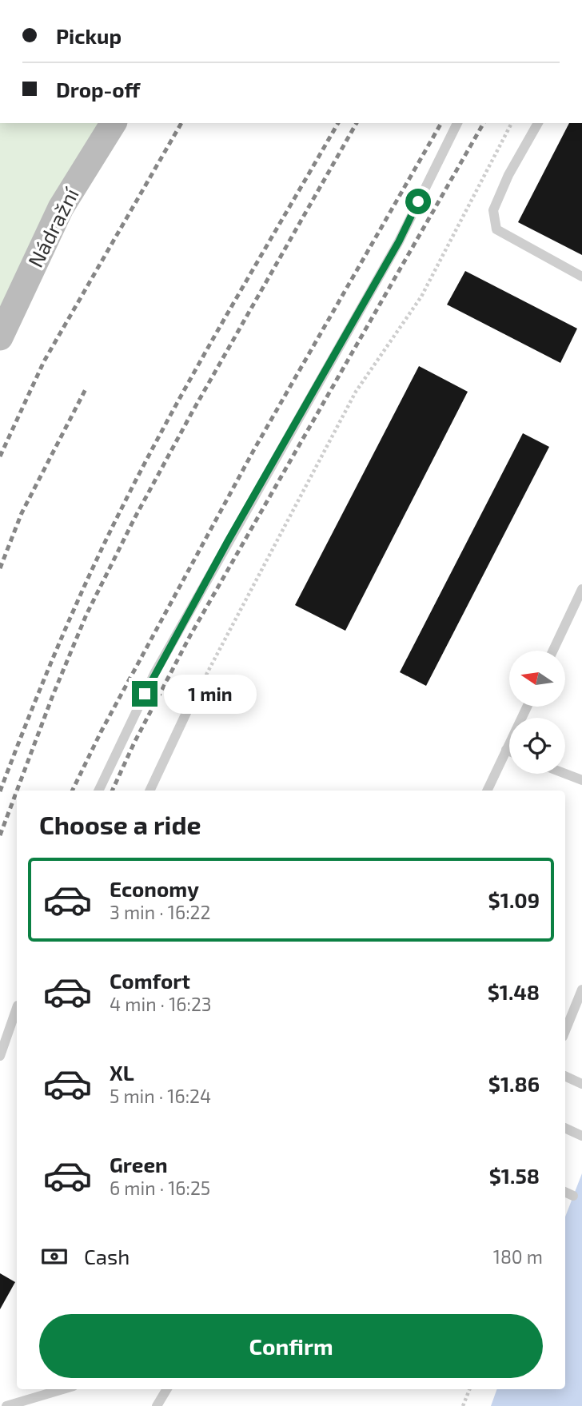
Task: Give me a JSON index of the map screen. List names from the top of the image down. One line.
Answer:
{"streets":{"main road":["Nádražní"]},"north":"left","page":{"banner":["Pickup","Drop-off"],"bubble":"1 min","heading":"Choose a ride","list":[{"name":"Economy","note":"3 min · 16:22","value":"$1.09"},{"name":"Comfort","note":"4 min · 16:23","value":"$1.48"},{"name":"XL","note":"5 min · 16:24","value":"$1.86"},{"name":"Green","note":"6 min · 16:25","value":"$1.58"}],"pay":["Cash","180 m"],"buttons":"Confirm"}}
